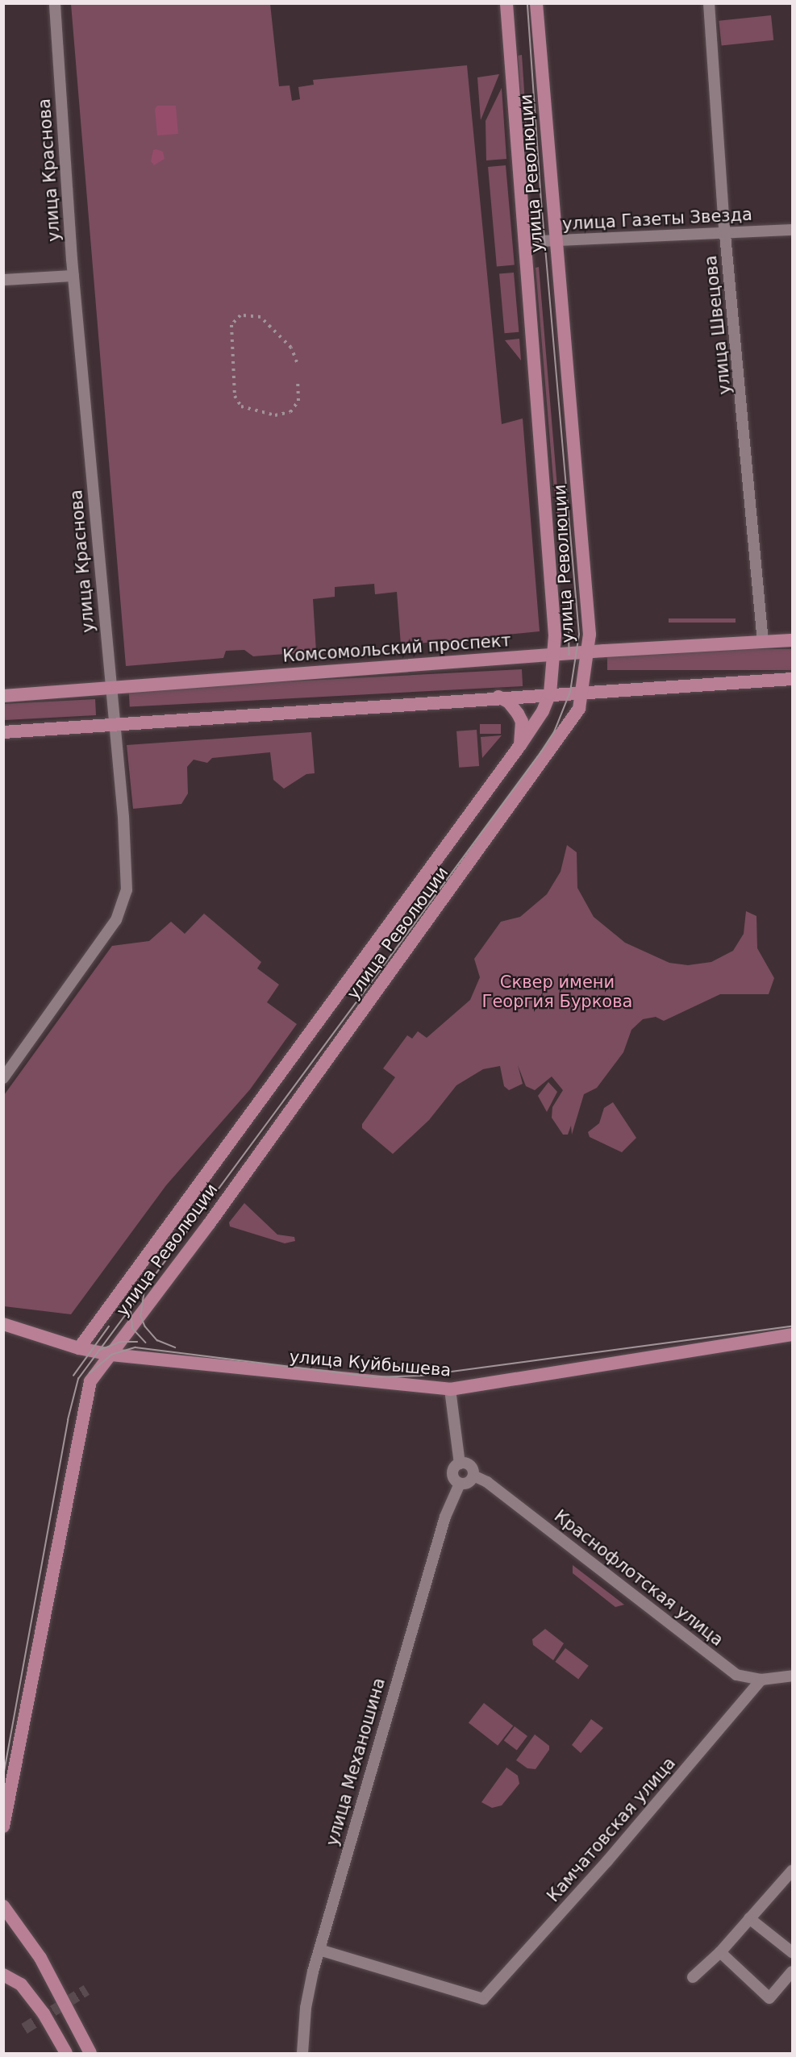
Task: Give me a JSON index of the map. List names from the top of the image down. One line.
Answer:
{"streets":{"main road":["улица Революции","Комсомольский проспект","улица Куйбышева"],"street":["улица Краснова","улица Газеты Звезда","улица Швецова","Краснофлотская улица","улица Механошина","Камчатовская улица"]},"crossings":[["улица Краснова","Комсомольский проспект"],["улица Революции","улица Газеты Звезда"],["улица Революции","Комсомольский проспект"],["улица Революции","улица Куйбышева"],["улица Газеты Звезда","улица Швецова"],["улица Швецова","Комсомольский проспект"],["улица Куйбышева","улица Механошина"],["Краснофлотская улица","улица Механошина"],["Краснофлотская улица","Камчатовская улица"],["улица Механошина","Камчатовская улица"]],"parks":["Сквер имени Георгия Буркова"]}
